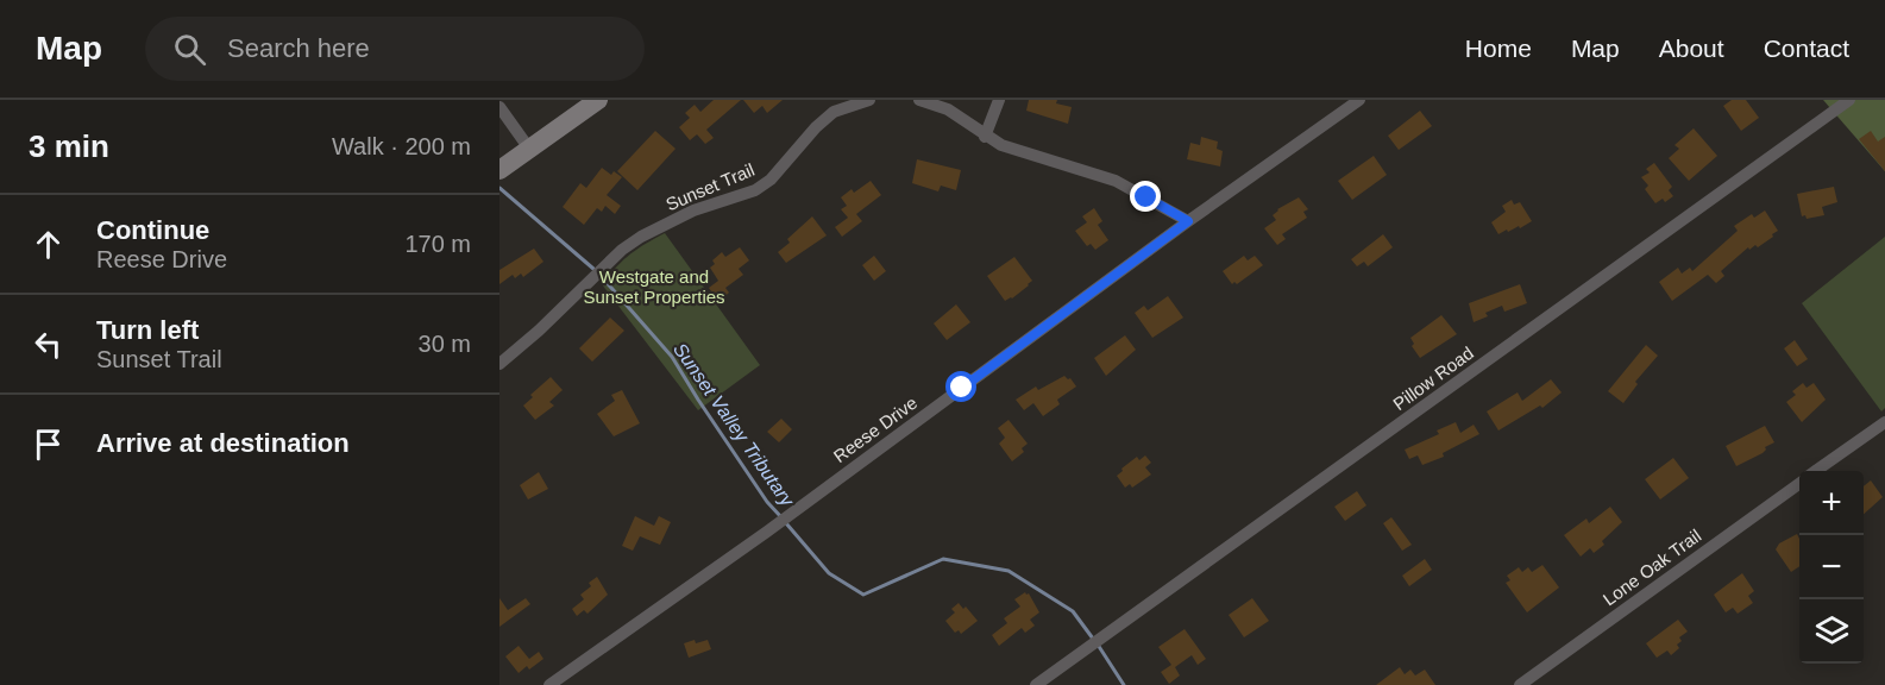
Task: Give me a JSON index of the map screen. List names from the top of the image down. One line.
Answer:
{"streets":{"street":["Sunset Trail","Pillow Road","Reese Drive","Lone Oak Trail"]},"water":["Sunset Valley Tributary"],"parks":["Westgate and Sunset Properties"],"page":{"header":"Map","search":"Search here","nav":["Home","Map","About","Contact"],"heading":["3 min","Walk · 200 m"],"list":[["Continue","Reese Drive","170 m"],["Turn left","Sunset Trail","30 m"],"Arrive at destination"],"map_buttons":["+","−"]}}
